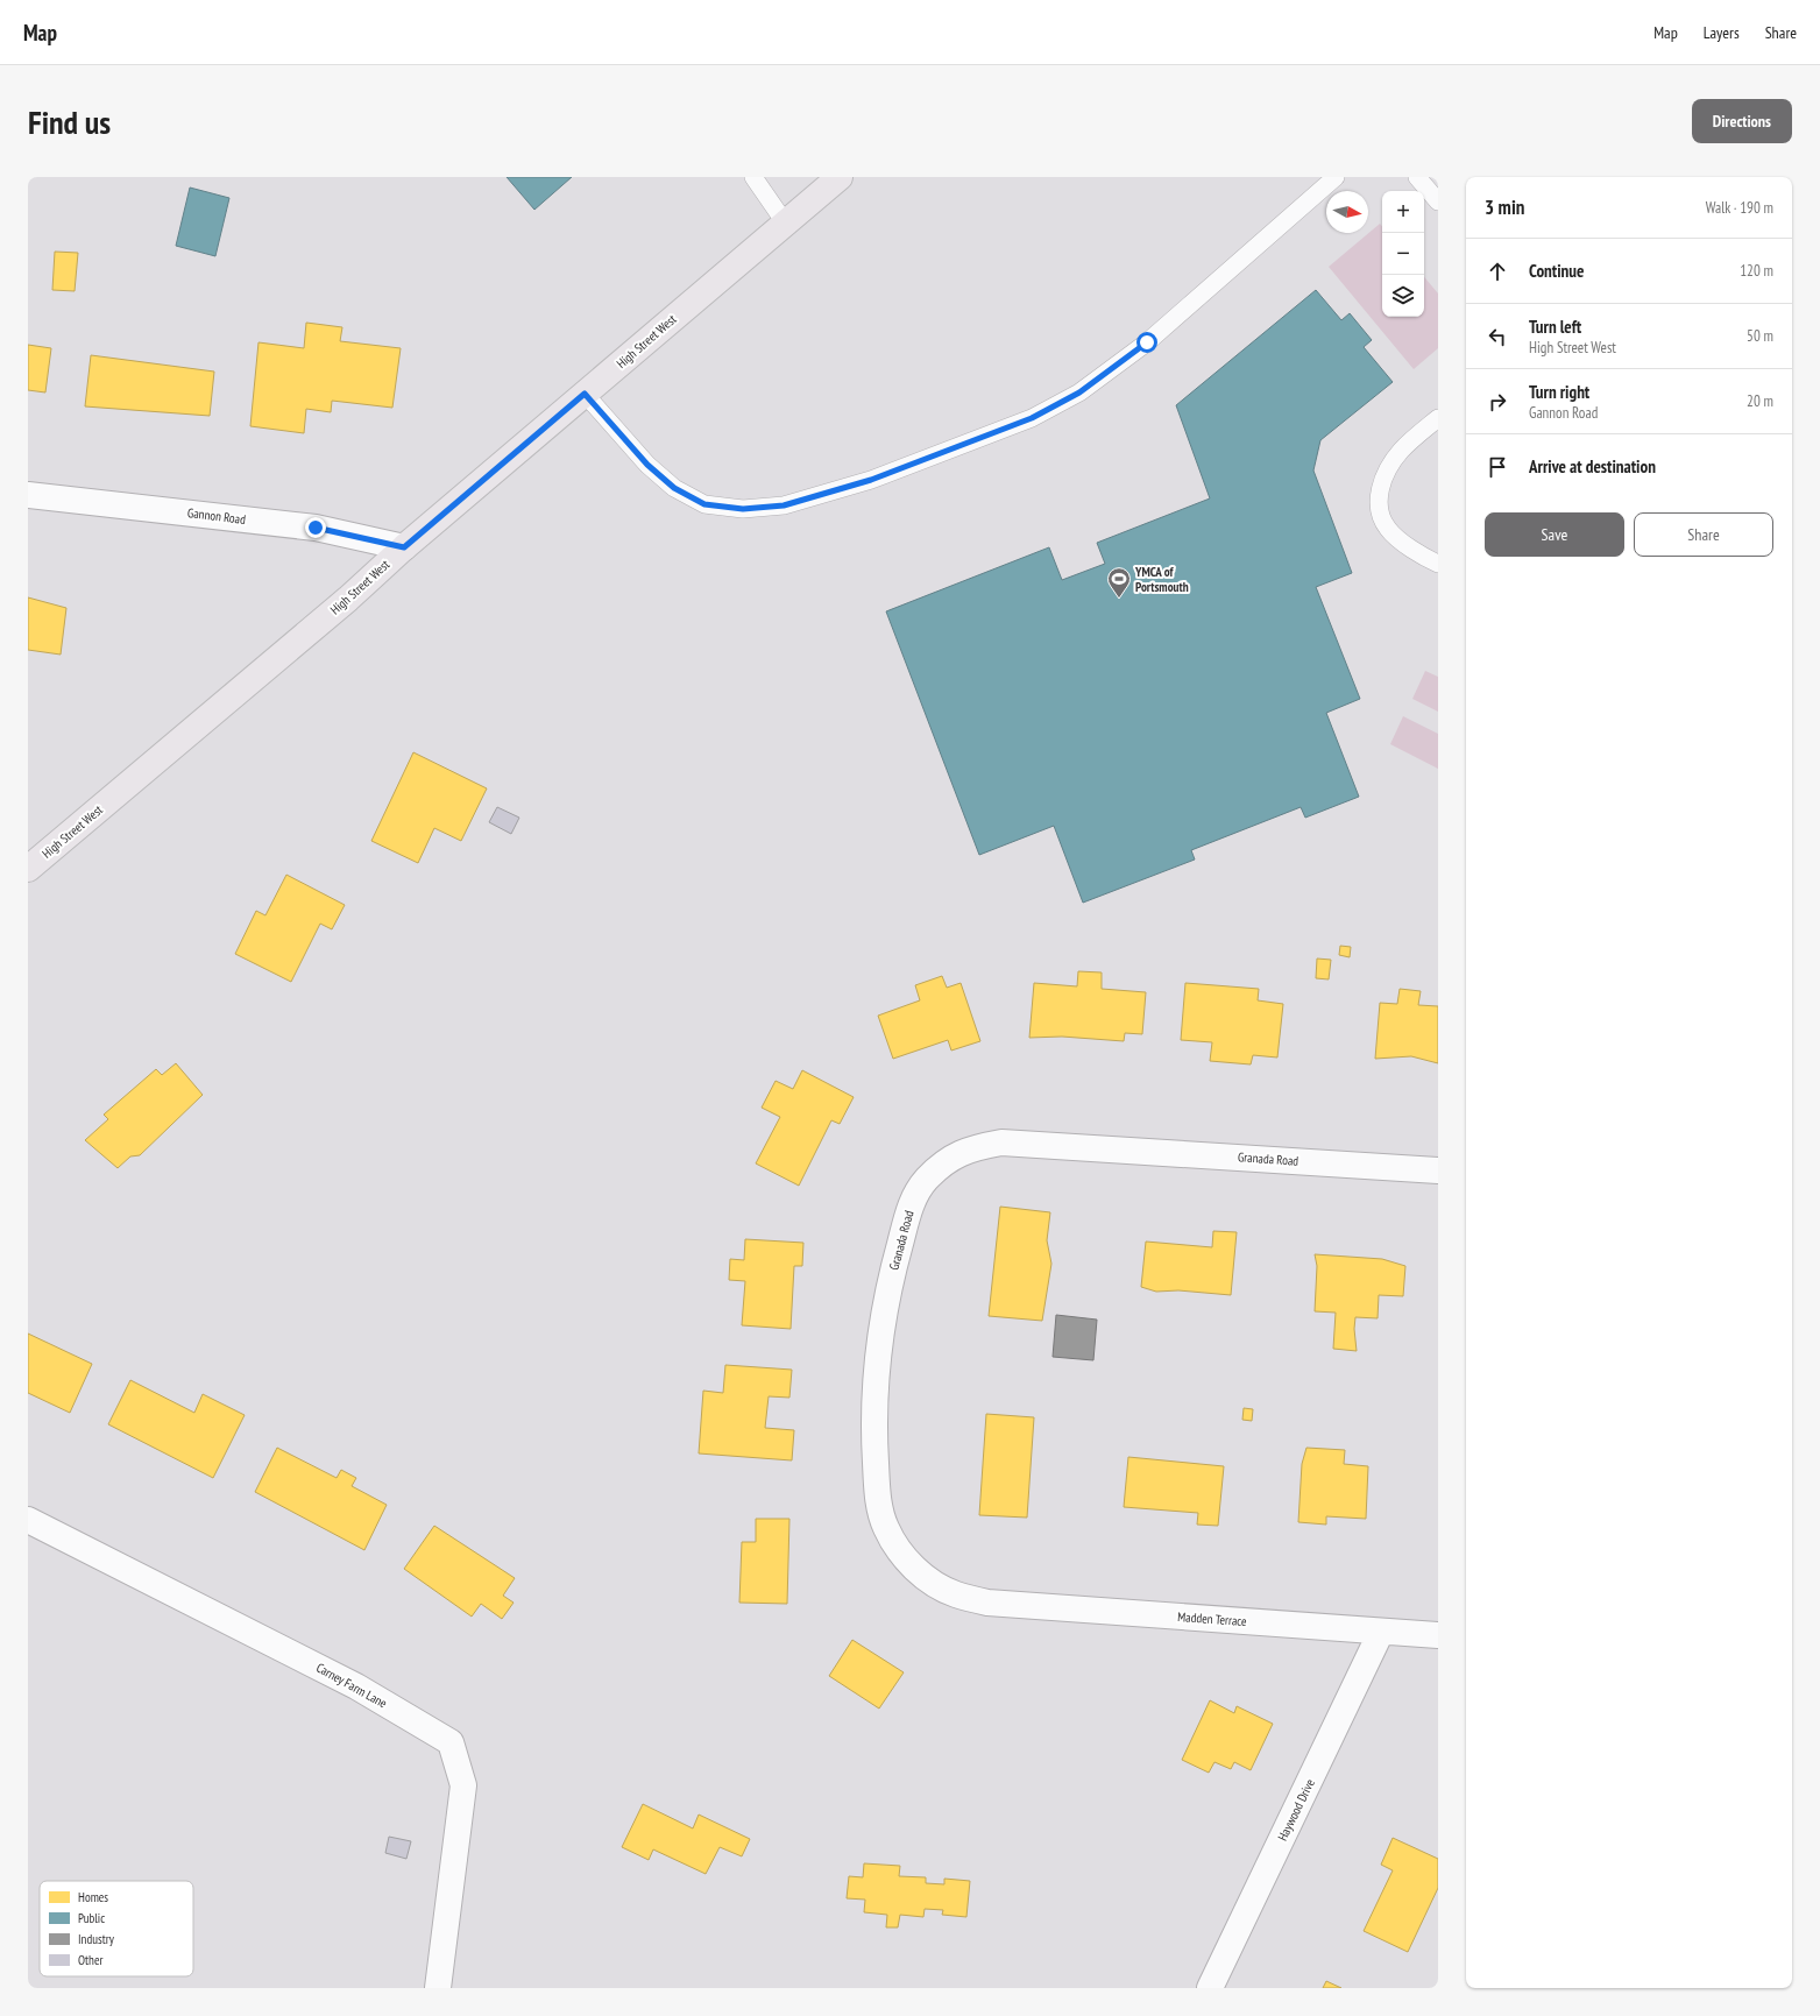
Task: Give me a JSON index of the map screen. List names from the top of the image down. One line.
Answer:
{"streets":{"main road":["High Street West"],"street":["Gannon Road","Granada Road","Madden Terrace","Carney Farm Lane","Haywood Drive"]},"crossings":[["High Street West","Gannon Road"],["Granada Road","Madden Terrace"],["Madden Terrace","Haywood Drive"]],"places":{"sports":["YMCA of Portsmouth"]},"legend":["Homes","Public","Industry","Other"],"north":"right","page":{"header":"Map","nav":["Map","Layers","Share"],"buttons":["Directions",["Save","Share"]],"title":"Find us","heading":["3 min","Walk · 190 m"],"map_buttons":["+","−"],"list":[["Continue","120 m"],["Turn left","High Street West","50 m"],["Turn right","Gannon Road","20 m"],"Arrive at destination"]}}
